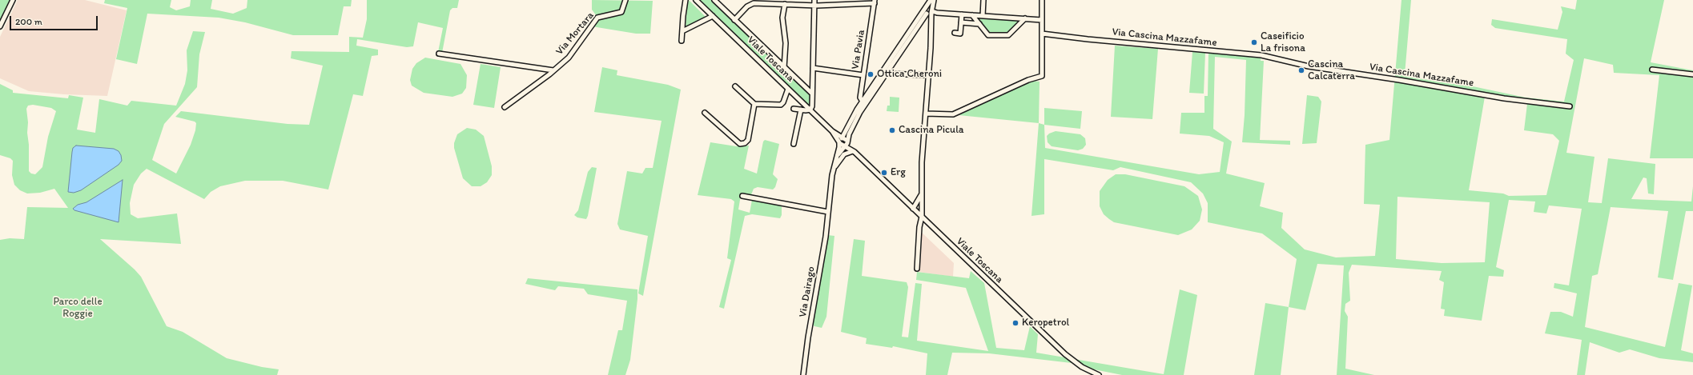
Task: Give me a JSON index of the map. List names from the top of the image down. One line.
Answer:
{"streets":{"street":["Via Mortara","Via Cascina Mazzafame","Via Pavia","Viale Toscana","Via Dairago"]},"parks":["Parco delle Roggie"],"places":["Caseificio La frisona","Cascina Calcaterra","Ottica Cheroni","Cascina Picula","Erg","Keropetrol"],"scale_bar":"200 m"}
